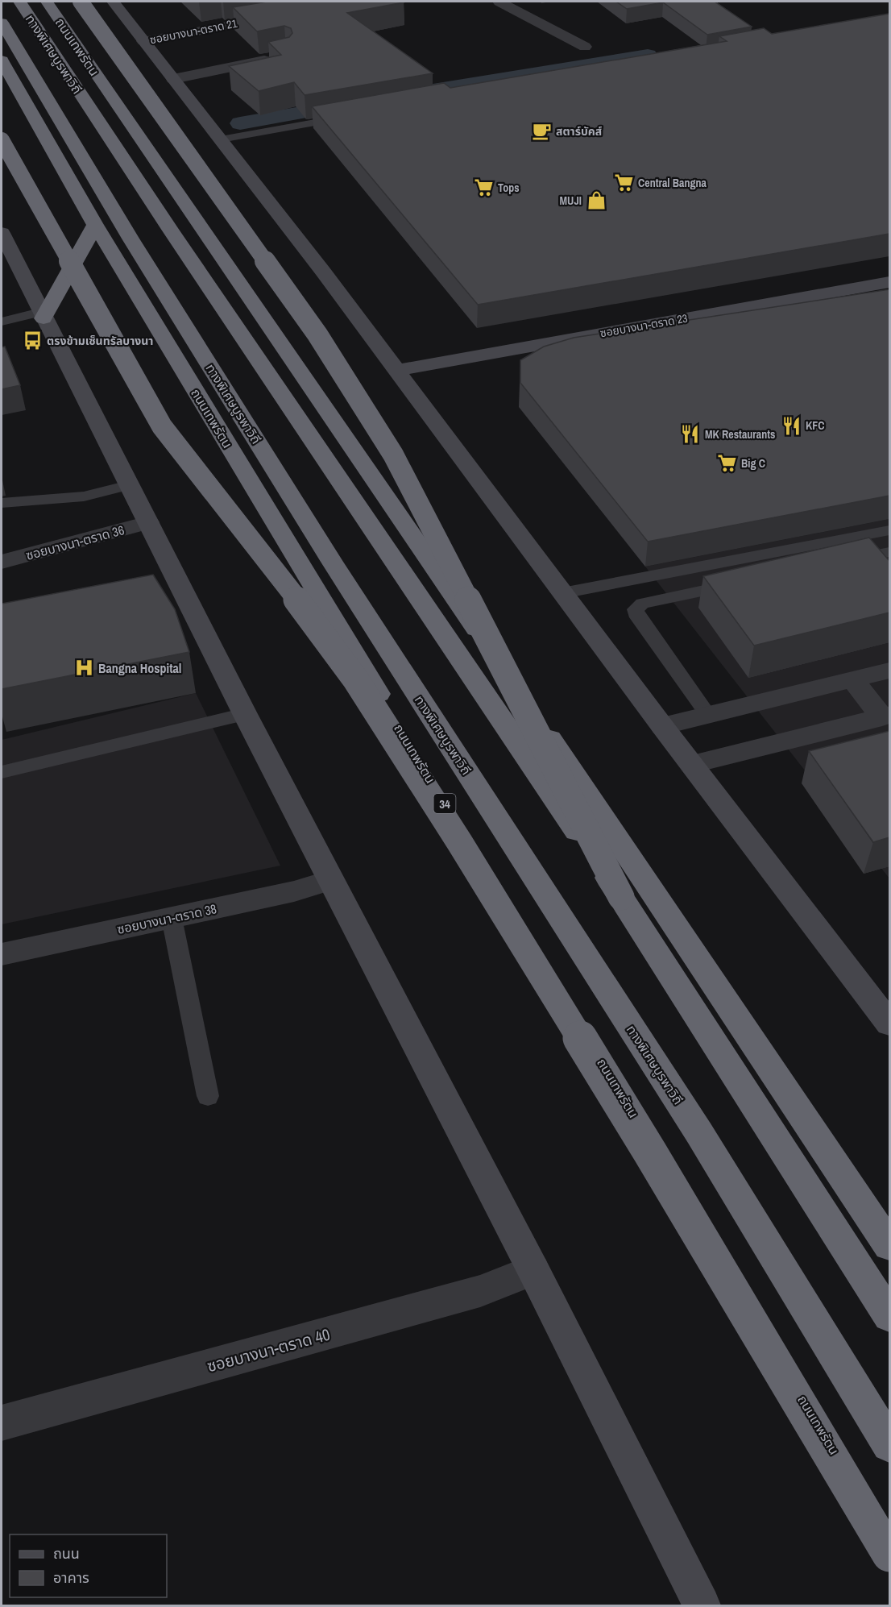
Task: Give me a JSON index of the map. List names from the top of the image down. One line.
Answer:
{"streets":{"highway":["ถนนเทพรัตน","ทางพิเศษบูรพาวิถี","34"],"main road":["ซอยบางนา-ตราด 23"],"street":["ซอยบางนา-ตราด 21","ซอยบางนา-ตราด 36","ซอยบางนา-ตราด 38","ซอยบางนา-ตราด 40"]},"places":{"cafe":["สตาร์บัคส์"],"supermarket":["Central Bangna","Tops","Big C"],"shop":["MUJI"],"bus stop":["ตรงข้ามเซ็นทรัลบางนา"],"restaurant":["KFC","MK Restaurants"],"hospital":["Bangna Hospital"]},"legend":["ถนน","อาคาร"]}
